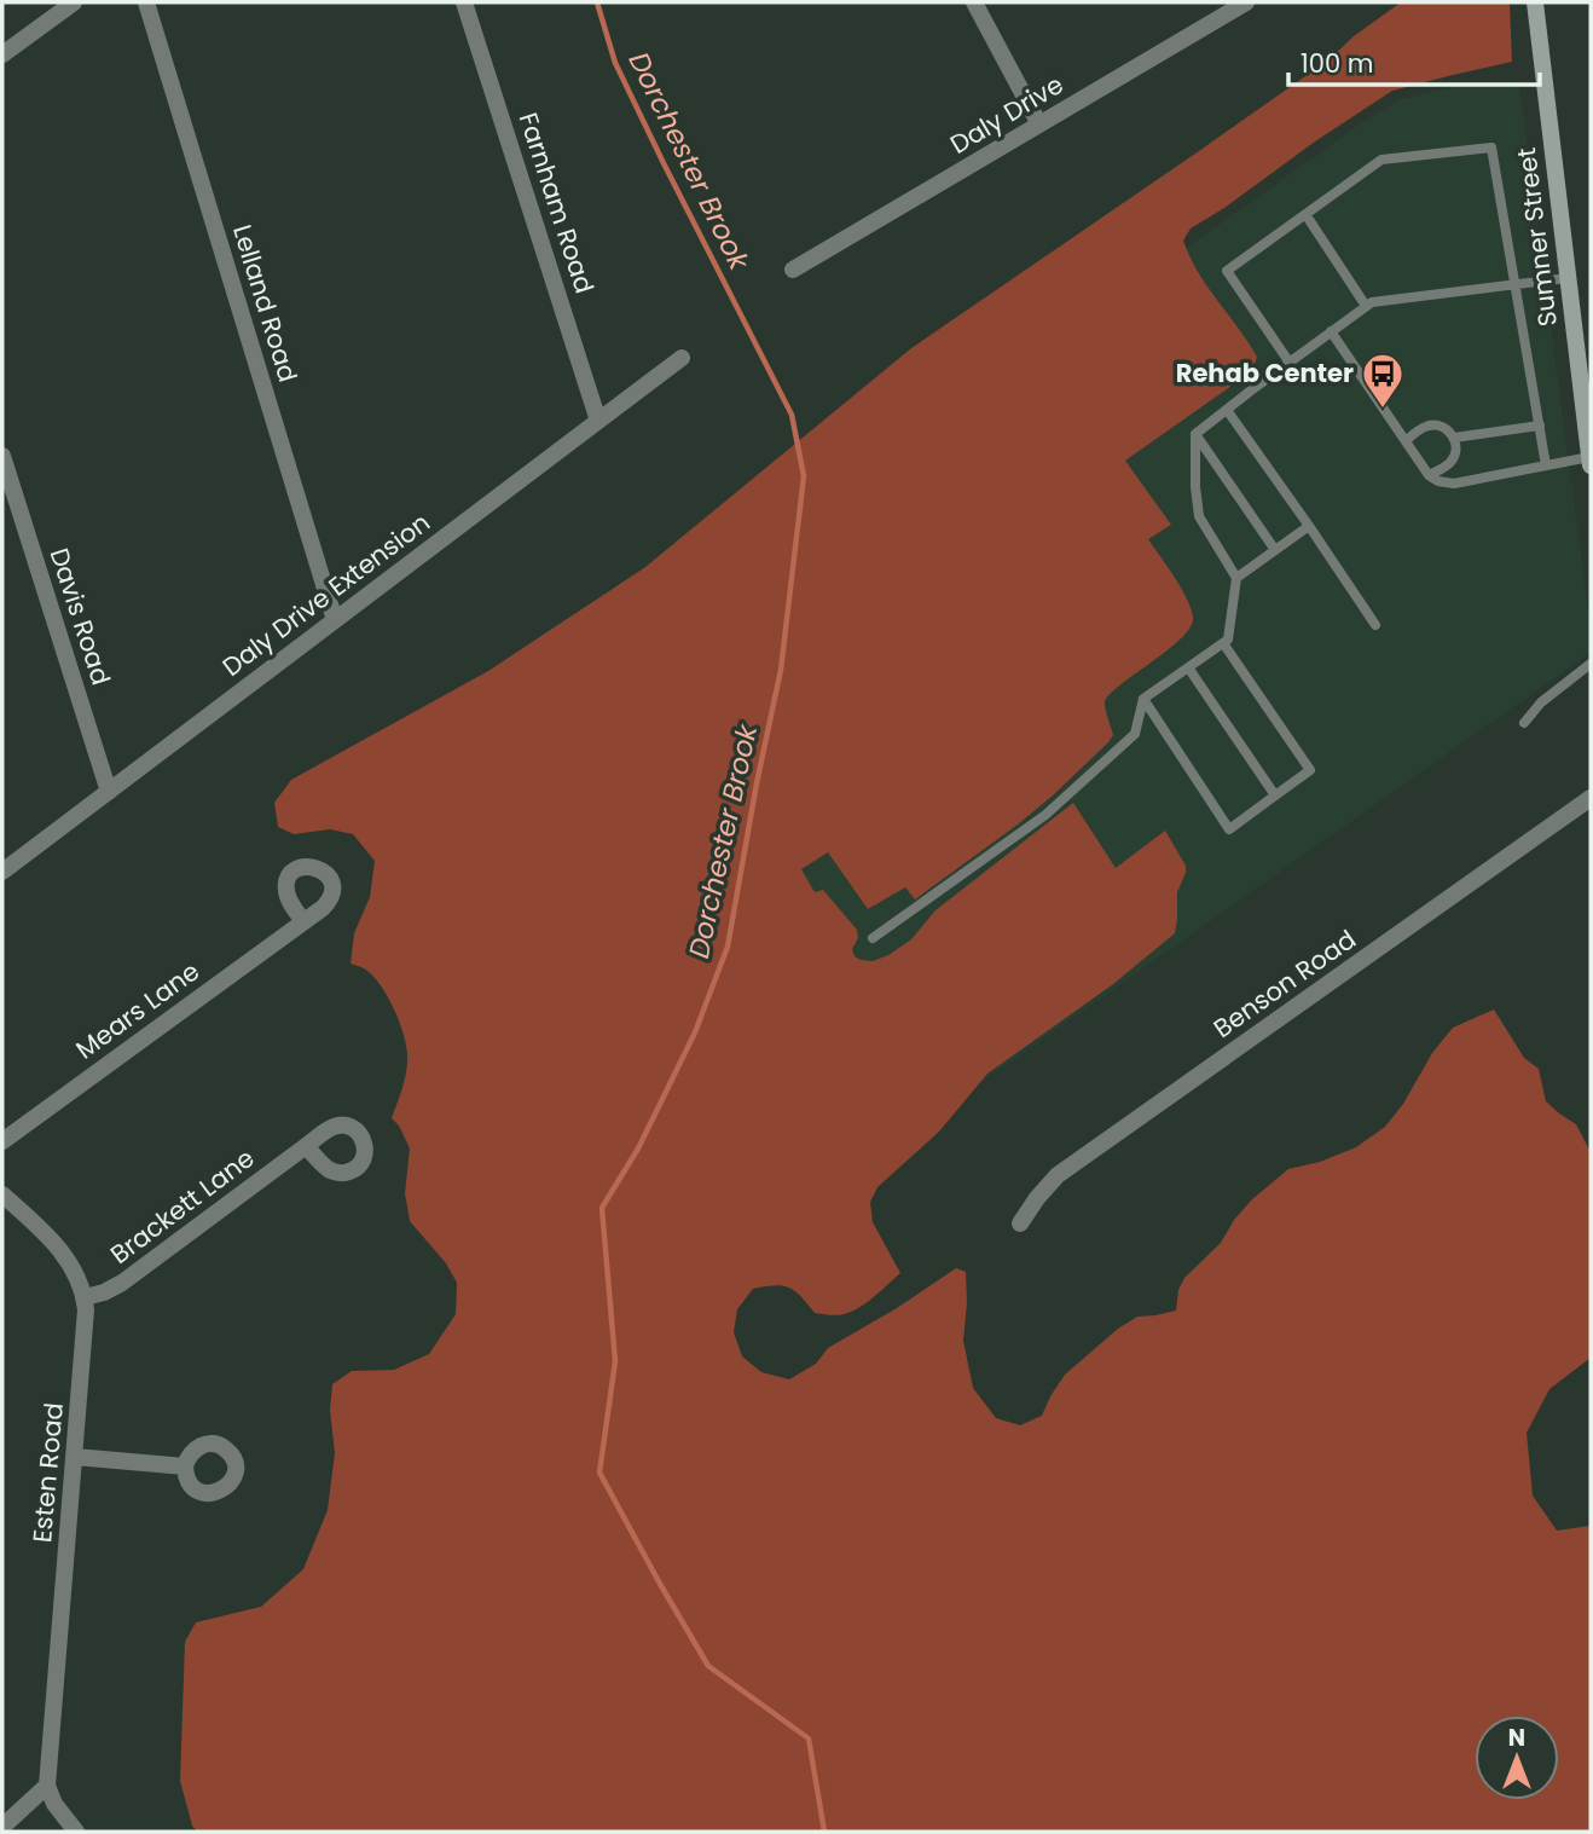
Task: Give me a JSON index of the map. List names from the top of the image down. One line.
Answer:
{"streets":{"main road":["Sumner Street"],"street":["Daly Drive","Farnham Road","Lelland Road","Daly Drive Extension","Davis Road","Benson Road","Mears Lane","Brackett Lane","Esten Road"]},"crossings":[["Farnham Road","Daly Drive Extension"],["Lelland Road","Daly Drive Extension"],["Daly Drive Extension","Davis Road"],["Brackett Lane","Esten Road"]],"water":["Dorchester Brook"],"places":{"bus stop":["Rehab Center"]},"scale_bar":"100 m","north":"top"}
